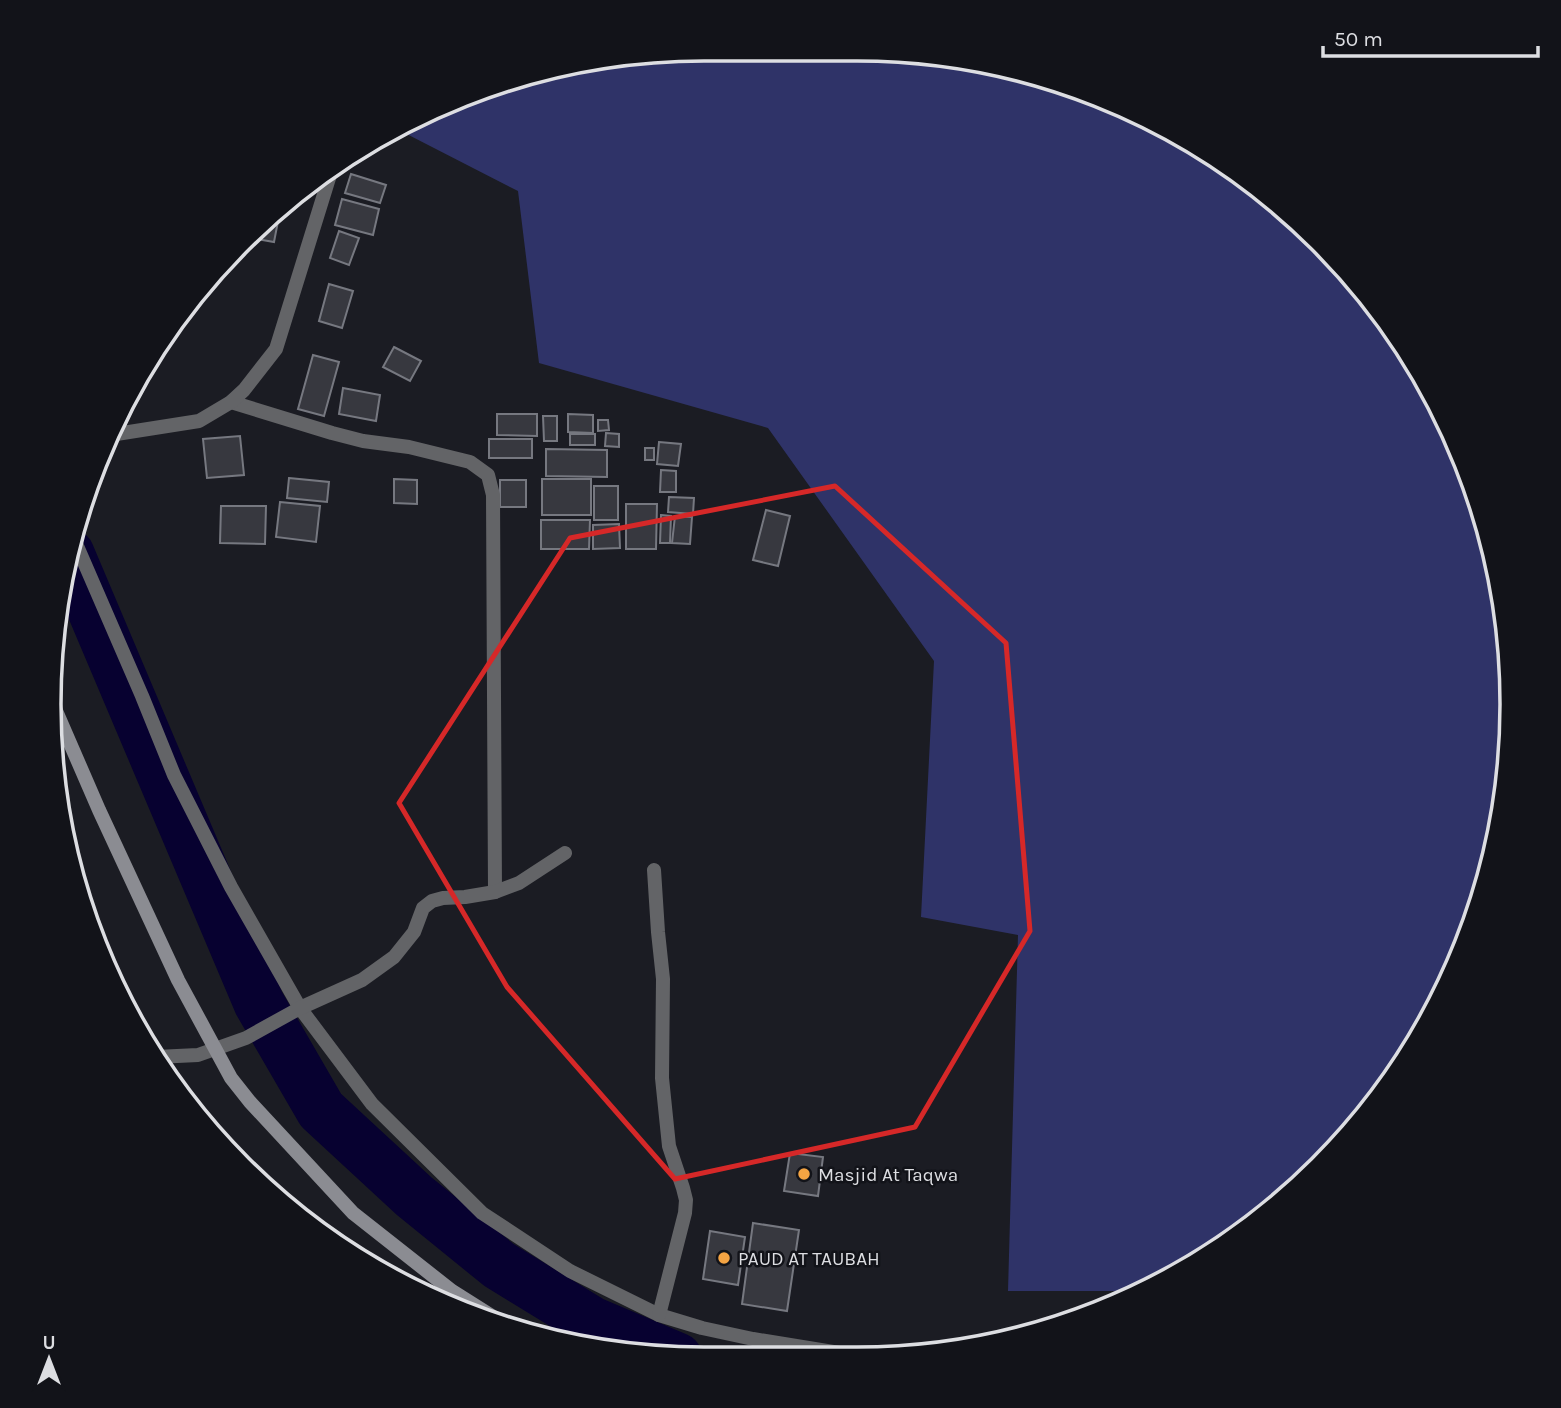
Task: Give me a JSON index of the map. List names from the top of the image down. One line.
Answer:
{"places":["Masjid At Taqwa","PAUD AT TAUBAH"],"scale_bar":"50 m","north":"top"}
